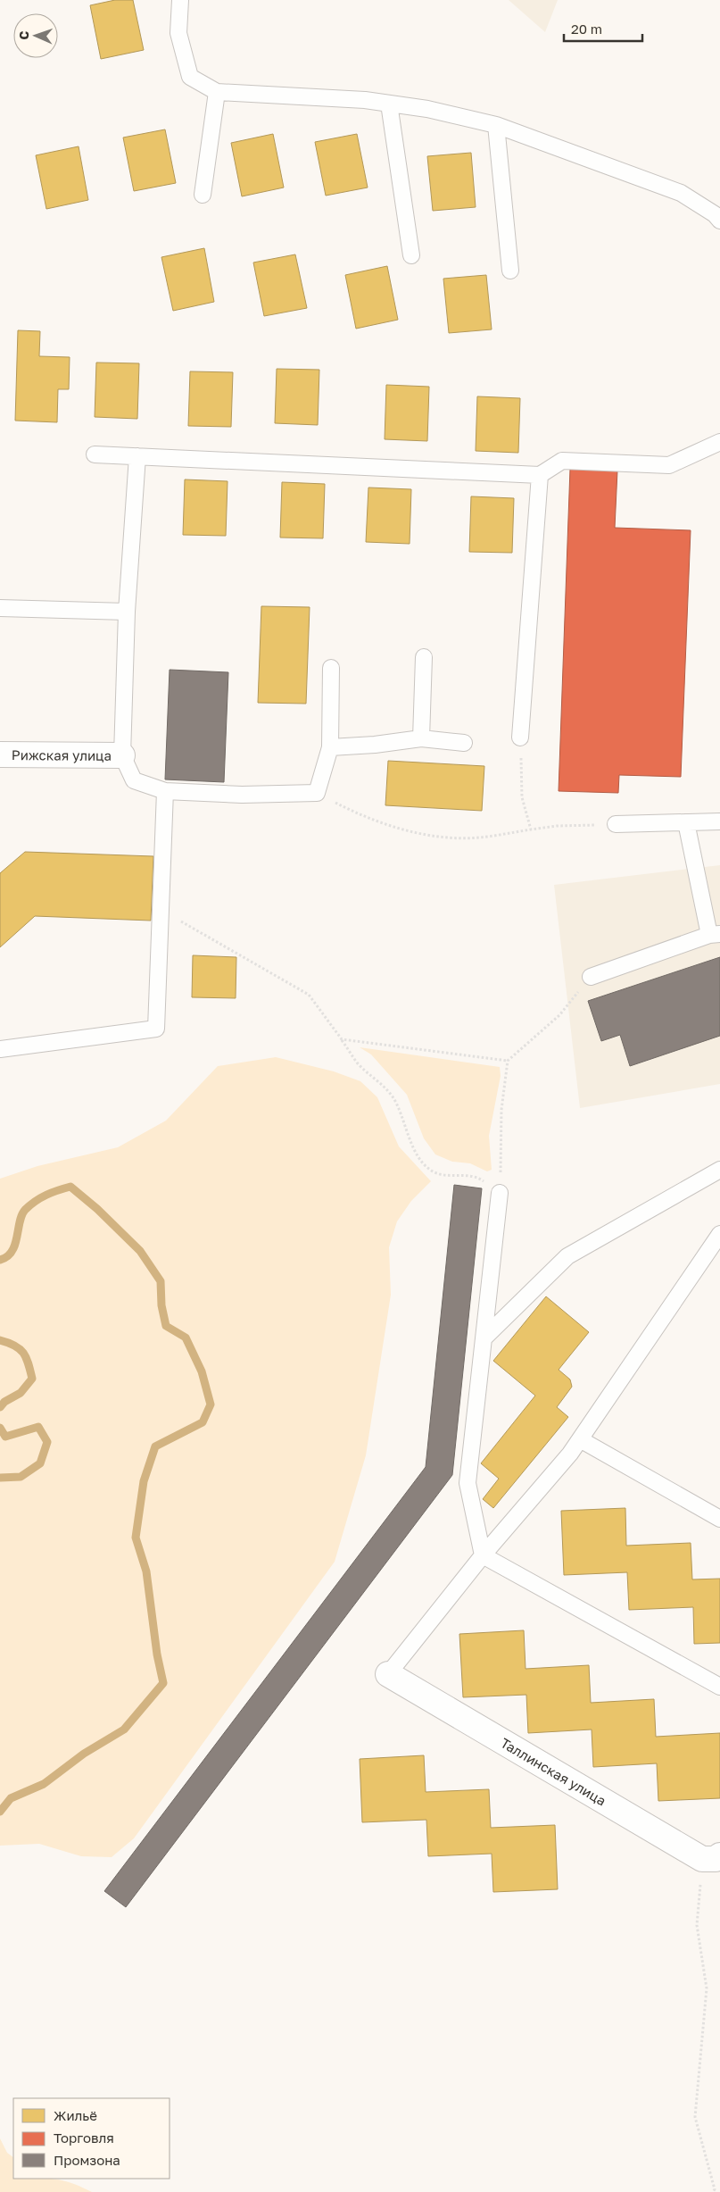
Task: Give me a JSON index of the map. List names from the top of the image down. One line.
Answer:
{"streets":{"street":["Рижская улица","Таллинская улица"]},"legend":["Жильё","Торговля","Промзона"],"scale_bar":"20 m","north":"left"}
